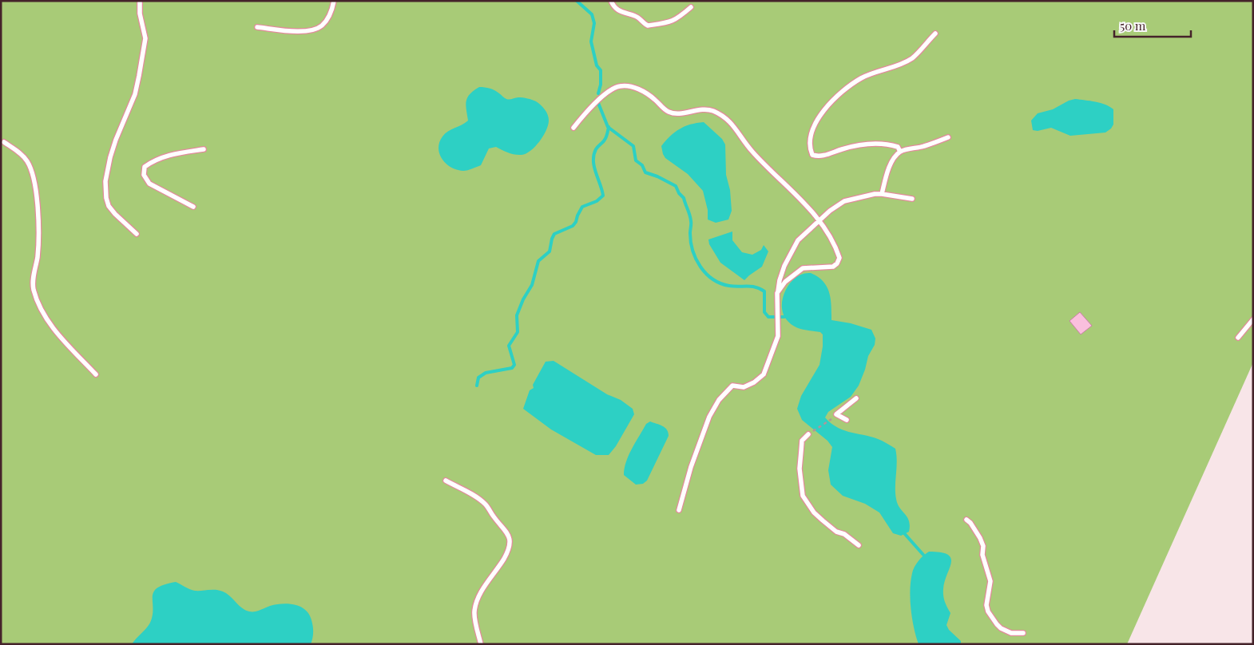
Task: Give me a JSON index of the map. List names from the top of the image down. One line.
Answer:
{"scale_bar":"50 m"}
